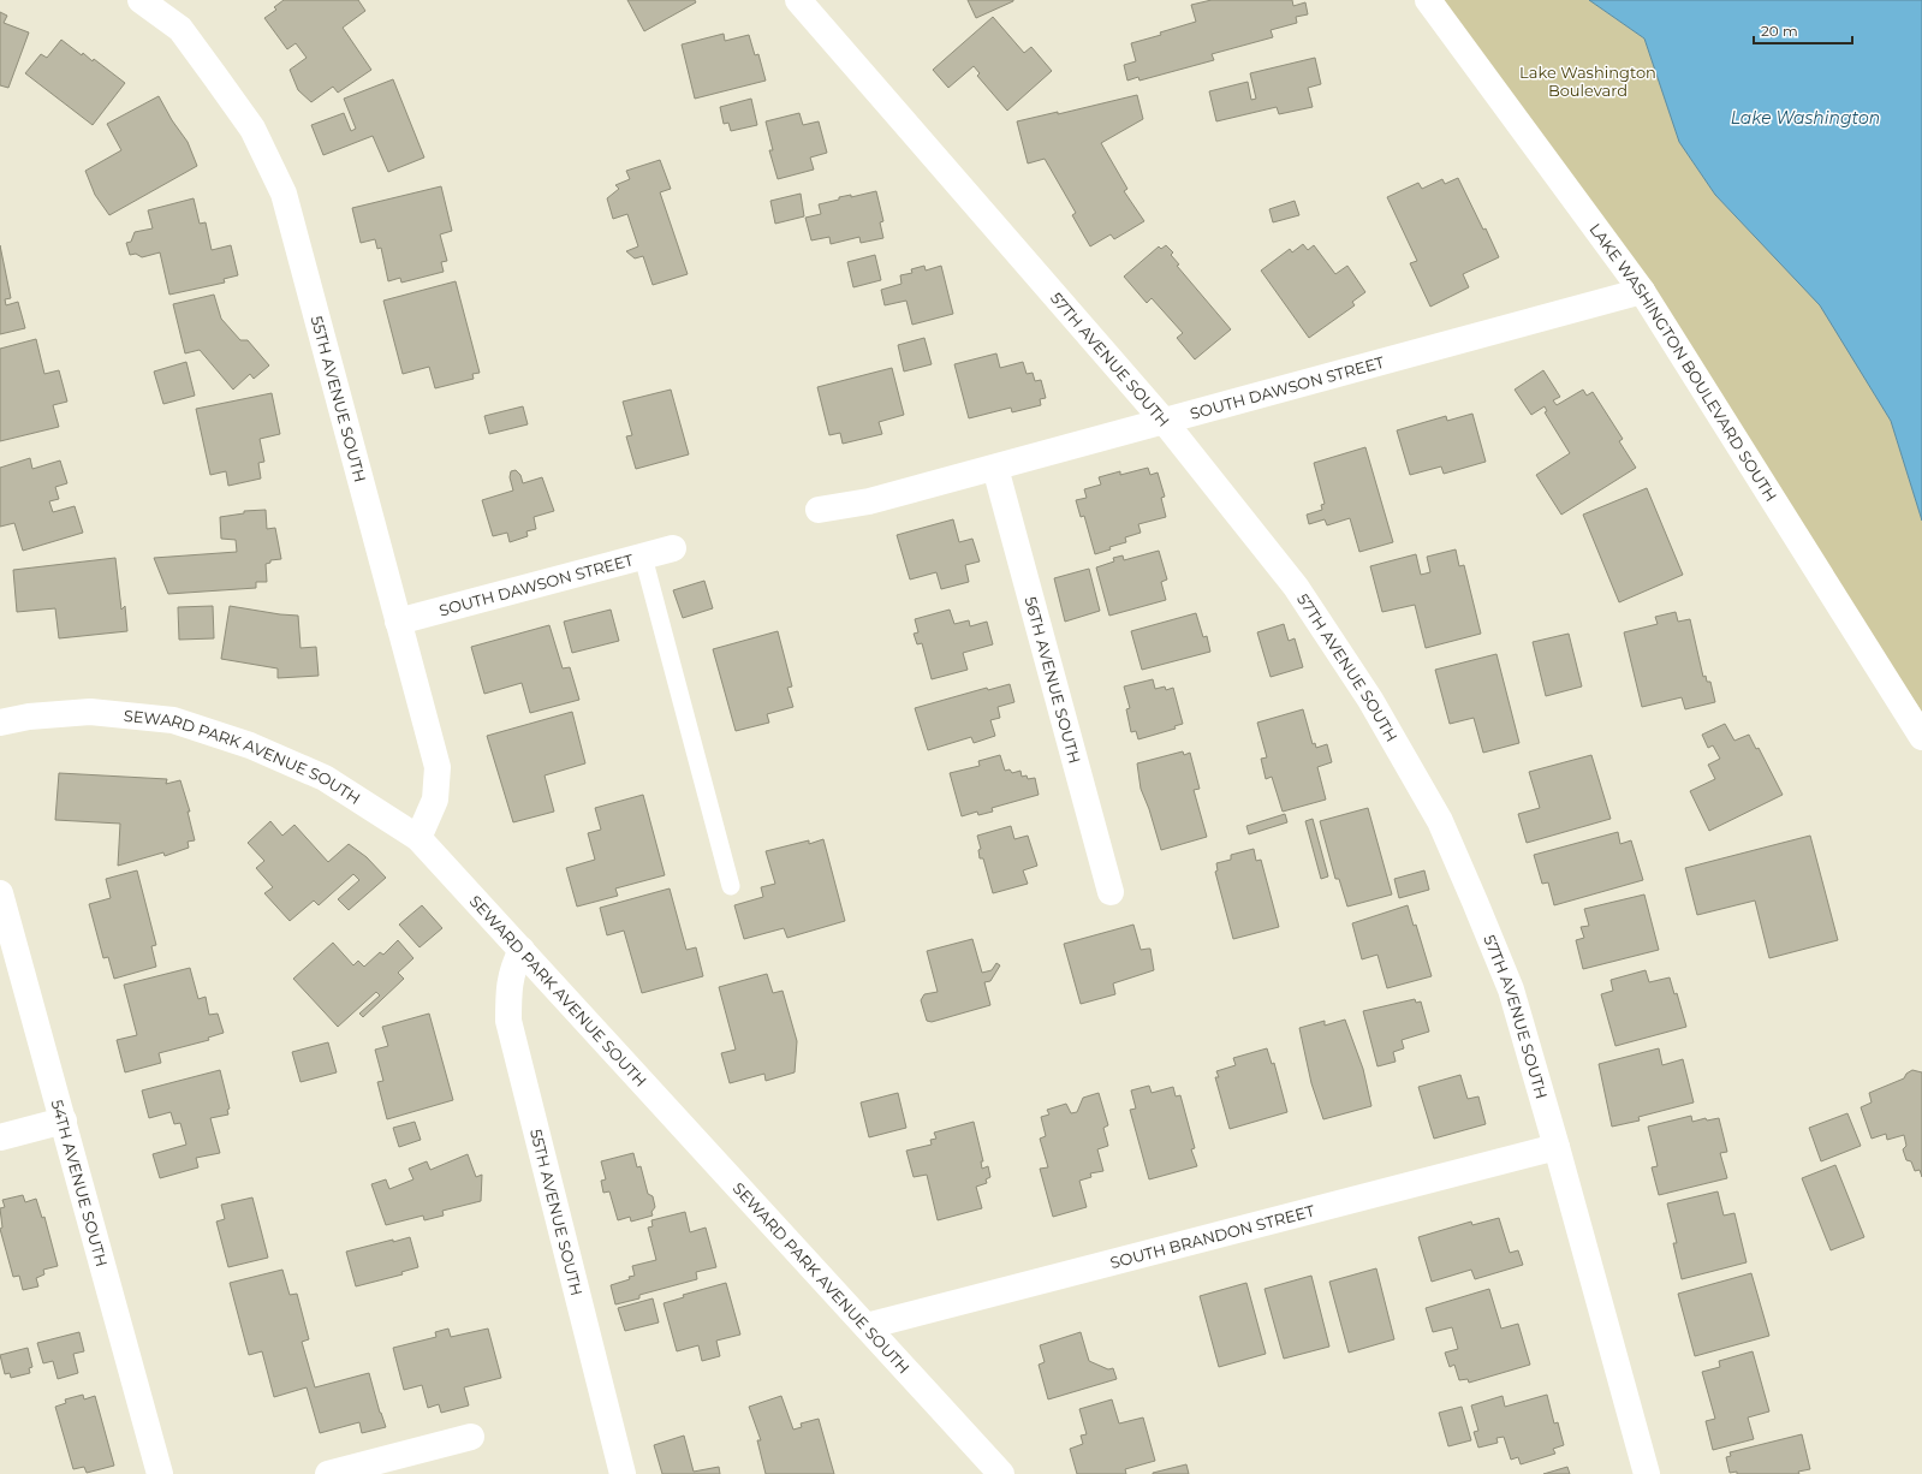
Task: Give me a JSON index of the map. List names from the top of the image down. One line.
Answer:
{"streets":{"street":["57TH AVENUE SOUTH","LAKE WASHINGTON BOULEVARD SOUTH","SOUTH DAWSON STREET","55TH AVENUE SOUTH","56TH AVENUE SOUTH","SEWARD PARK AVENUE SOUTH","54TH AVENUE SOUTH","SOUTH BRANDON STREET"]},"crossings":[["57TH AVENUE SOUTH","SOUTH DAWSON STREET"],["57TH AVENUE SOUTH","SOUTH BRANDON STREET"],["LAKE WASHINGTON BOULEVARD SOUTH","SOUTH DAWSON STREET"],["SOUTH DAWSON STREET","55TH AVENUE SOUTH"],["SOUTH DAWSON STREET","56TH AVENUE SOUTH"],["55TH AVENUE SOUTH","SEWARD PARK AVENUE SOUTH"],["SEWARD PARK AVENUE SOUTH","SOUTH BRANDON STREET"]],"water":["Lake Washington"],"parks":["Lake Washington Boulevard"],"scale_bar":"20 m"}
